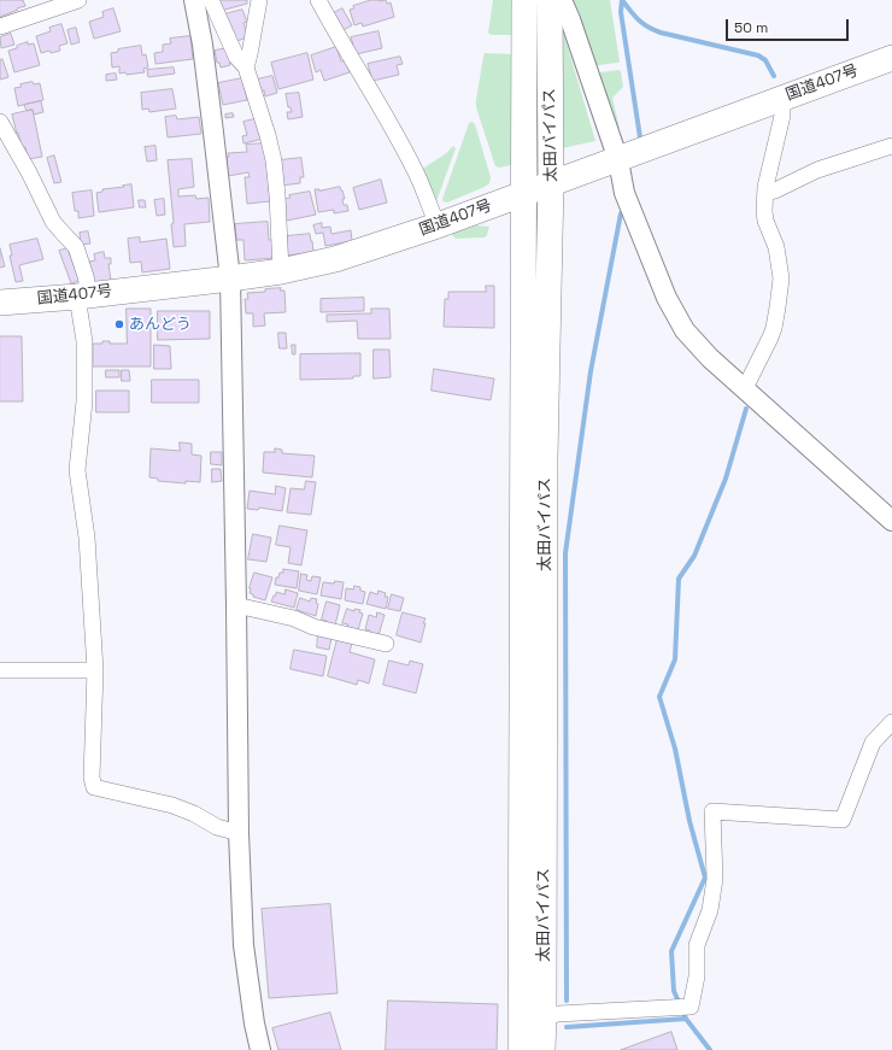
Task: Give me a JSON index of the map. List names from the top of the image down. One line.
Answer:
{"streets":{"highway":["国道407号","太田バイパス"]},"crossings":[["国道407号","太田バイパス"]],"places":["あんどう"],"scale_bar":"50 m"}
